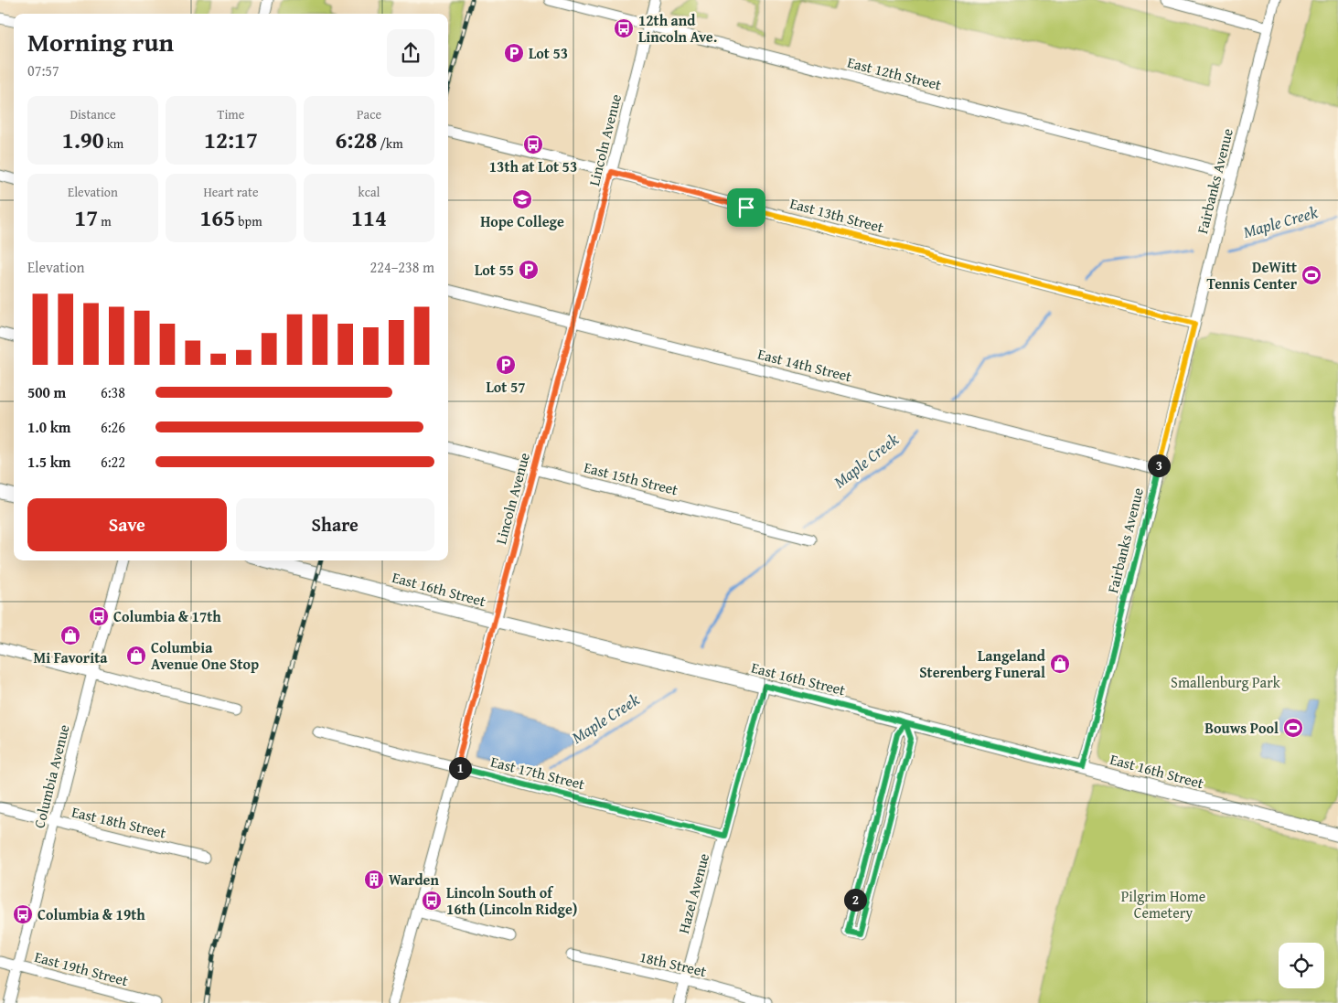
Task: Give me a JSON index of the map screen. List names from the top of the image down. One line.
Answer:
{"streets":{"main road":["East 16th Street"],"street":["East 12th Street","Lincoln Avenue","Fairbanks Avenue","East 13th Street","East 14th Street","East 15th Street","East 17th Street","Columbia Avenue","East 18th Street","Hazel Avenue","18th Street","East 19th Street"]},"crossings":[["East 12th Street","Lincoln Avenue"],["East 12th Street","Fairbanks Avenue"],["Lincoln Avenue","East 13th Street"],["Lincoln Avenue","East 14th Street"],["Lincoln Avenue","East 15th Street"],["Lincoln Avenue","East 16th Street"],["Lincoln Avenue","East 17th Street"],["Fairbanks Avenue","East 13th Street"],["Fairbanks Avenue","East 14th Street"],["Fairbanks Avenue","East 16th Street"],["East 16th Street","Hazel Avenue"],["East 17th Street","Hazel Avenue"],["Columbia Avenue","East 18th Street"],["Columbia Avenue","East 19th Street"],["Hazel Avenue","18th Street"]],"water":["Maple Creek"],"parks":["Smallenburg Park","Pilgrim Home Cemetery"],"places":{"bus stop":["12th and Lincoln Ave.","13th at Lot 53","Columbia & 17th","Lincoln South of 16th (Lincoln Ridge)","Columbia & 19th"],"parking":["Lot 53","Lot 55","Lot 57"],"school or university":["Hope College"],"sports":["DeWitt Tennis Center","Bouws Pool"],"shop":["Mi Favorita","Columbia Avenue One Stop","Langeland Sterenberg Funeral"],"building":["Warden"]},"page":{"heading":["Morning run","07:57"],"stats":[["Distance","1.90 km"],["Time","12:17"],["Pace","6:28 /km"],["Elevation","17 m"],["Heart rate","165 bpm"],["kcal","114"]],"chart":["Elevation","224–238 m"],"list":[{"name":"500 m","note":"6:38"},{"name":"1.0 km","note":"6:26"},{"name":"1.5 km","note":"6:22"}],"pins":["3","1","2"],"buttons":["Save","Share"]}}
